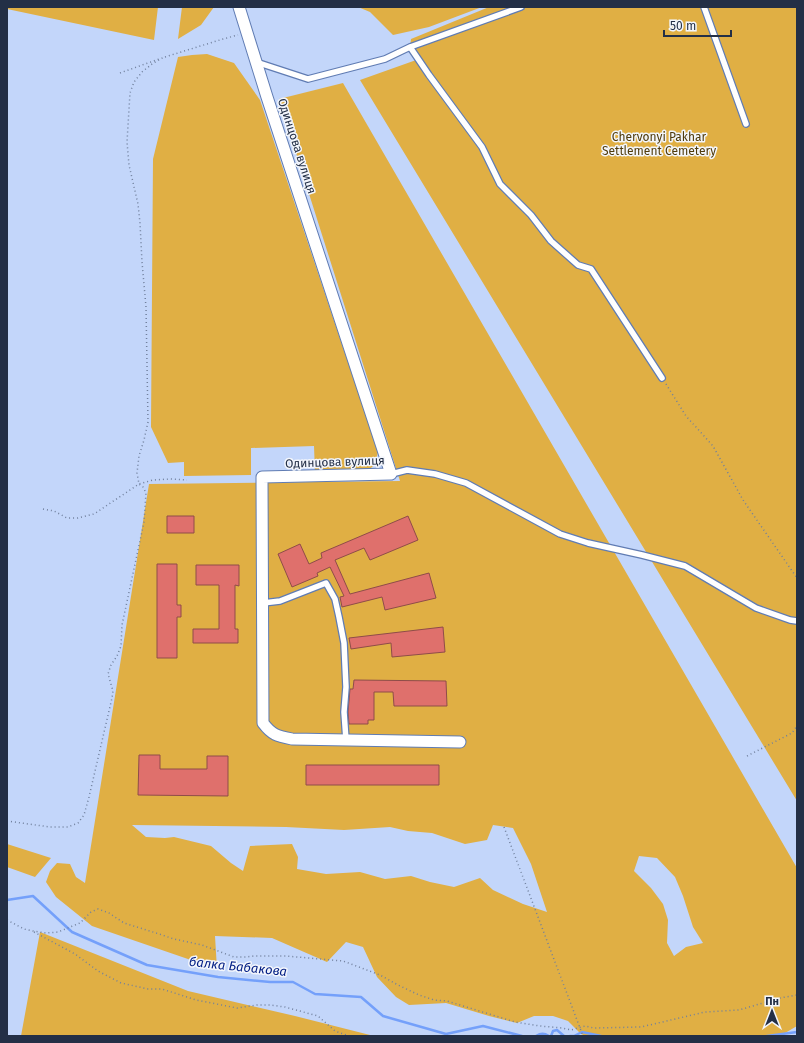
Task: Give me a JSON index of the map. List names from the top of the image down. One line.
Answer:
{"streets":{"street":["Одинцова вулиця"]},"water":["балка Бабакова"],"parks":["Chervonyi Pakhar Settlement Cemetery"],"scale_bar":"50 m","north":"top"}
